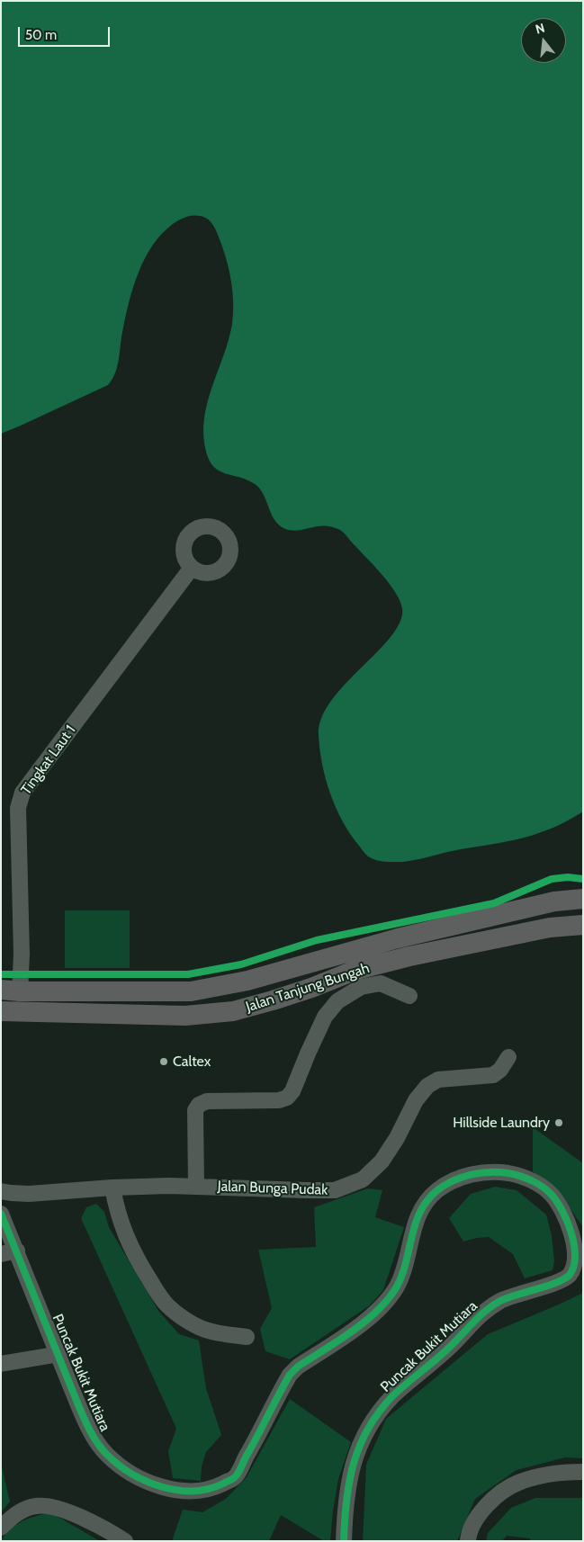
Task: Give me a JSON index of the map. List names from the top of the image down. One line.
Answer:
{"streets":{"main road":["Jalan Tanjung Bungah"],"street":["Tingkat Laut 1","Jalan Bunga Pudak","Puncak Bukit Mutiara"]},"crossings":[["Tingkat Laut 1","Jalan Tanjung Bungah"]],"places":["Caltex","Hillside Laundry"],"scale_bar":"50 m","north":"top"}
